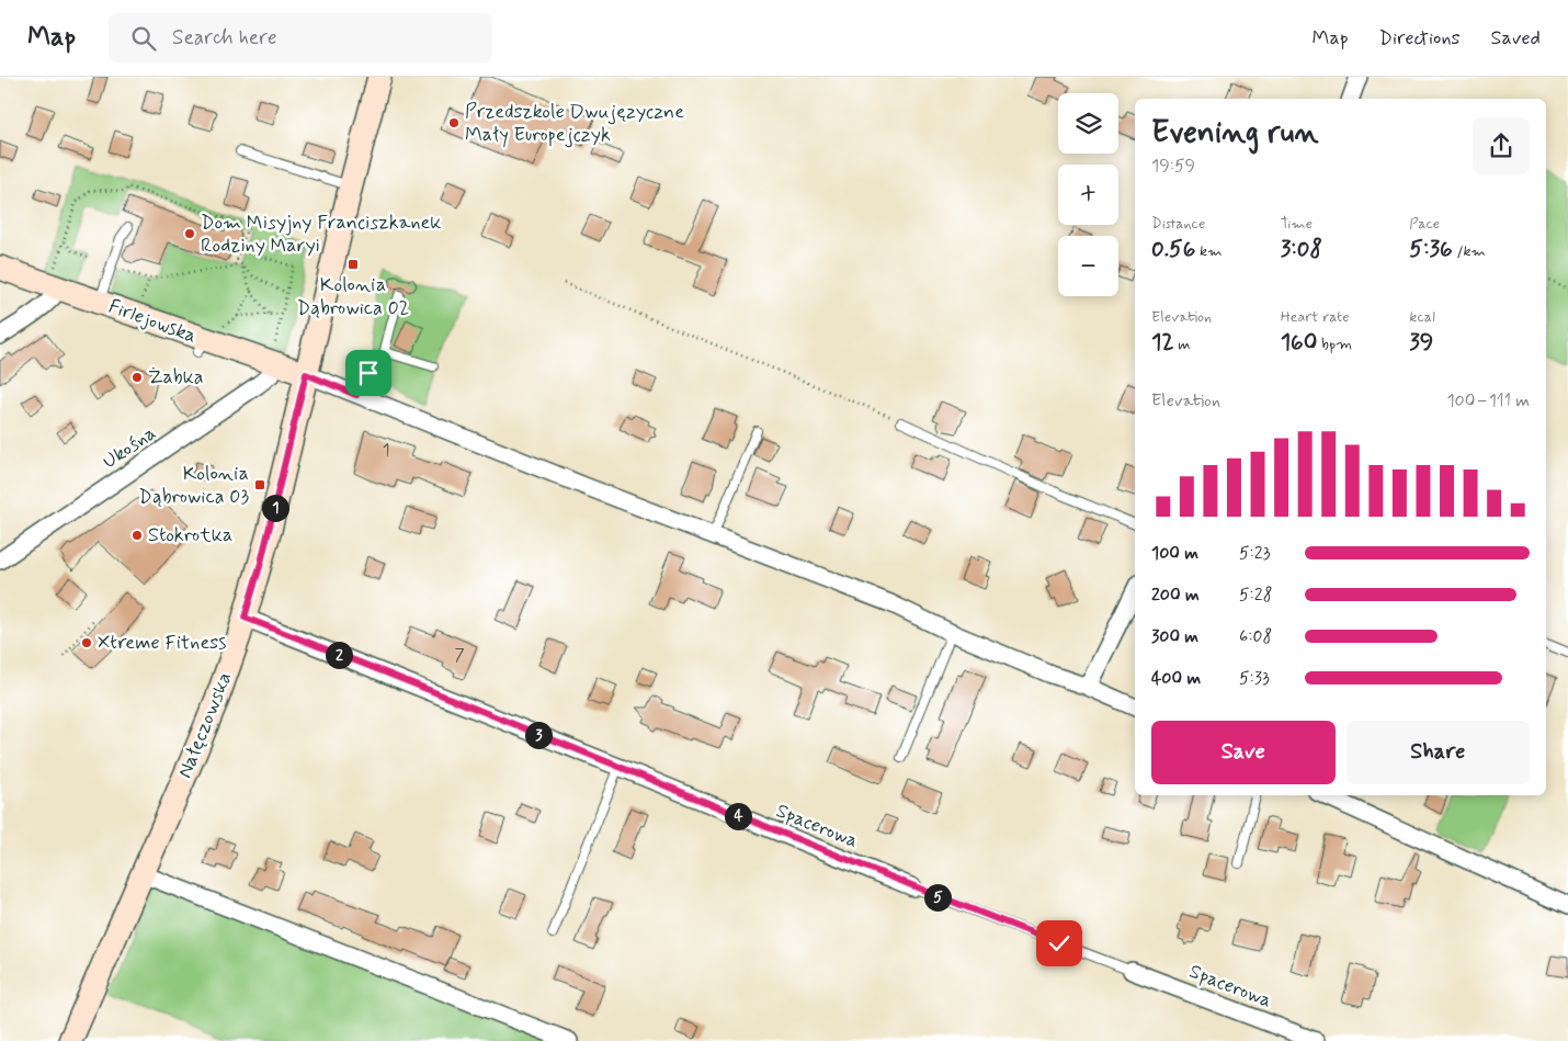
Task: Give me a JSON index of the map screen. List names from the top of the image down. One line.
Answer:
{"streets":{"main road":["Firlejowska","Nałęczowska"],"street":["Ukośna","Spacerowa"]},"crossings":[["Firlejowska","Ukośna"],["Firlejowska","Nałęczowska"],["Nałęczowska","Spacerowa"]],"places":{"other":["Przedszkole Dwujęzyczne Mały Europejczyk","Dom Misyjny Franciszkanek Rodziny Maryi","Żabka","Stokrotka","Xtreme Fitness"],"transit":["Kolonia Dąbrowica 02","Kolonia Dąbrowica 03"]},"house_numbers":["1","7"],"page":{"header":"Map","search":"Search here","nav":["Map","Directions","Saved"],"map_buttons":["+","−"],"heading":["Evening run","19:59"],"stats":[["Distance","0.56 km"],["Time","3:08"],["Pace","5:36 /km"],["Elevation","12 m"],["Heart rate","160 bpm"],["kcal","39"]],"chart":["Elevation","100–111 m"],"pins":["1","2","3","4","5"],"list":[{"name":"100 m","note":"5:23"},{"name":"200 m","note":"5:28"},{"name":"300 m","note":"6:08"},{"name":"400 m","note":"5:33"}],"buttons":["Save","Share"]}}
